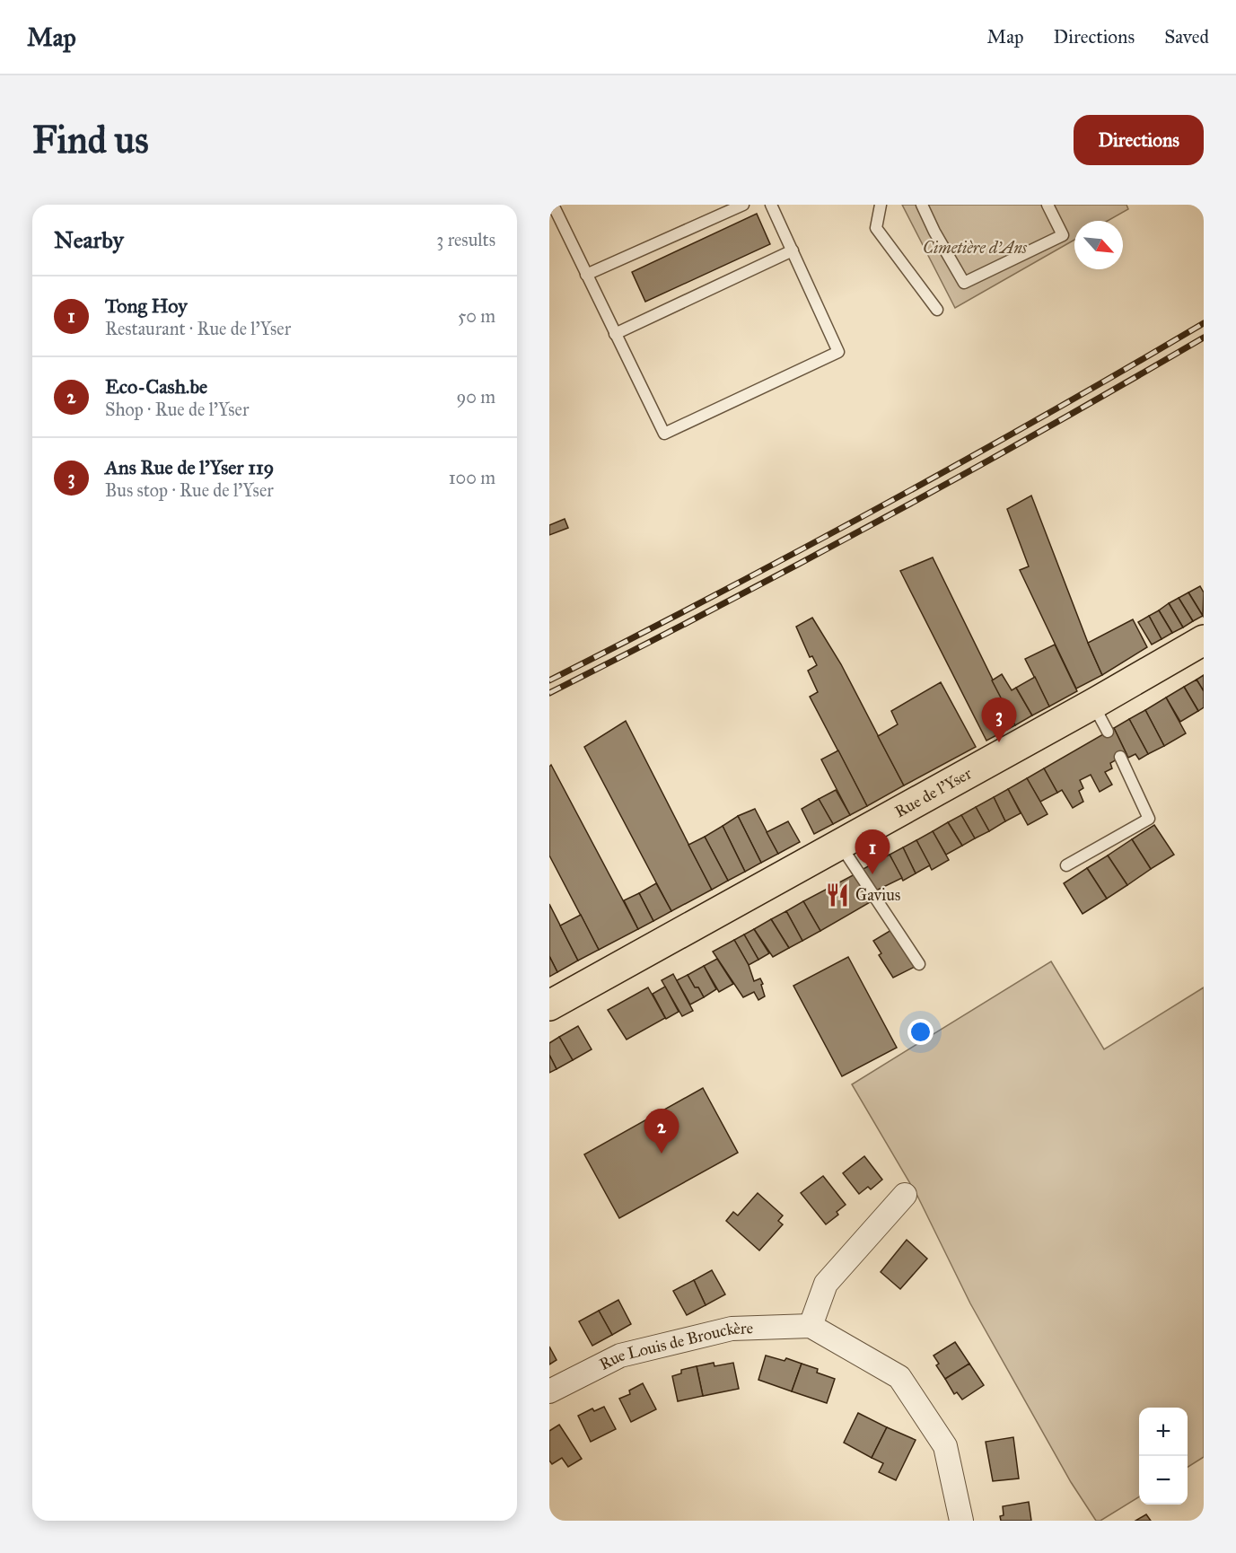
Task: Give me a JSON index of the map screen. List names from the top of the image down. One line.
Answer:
{"streets":{"main road":["Rue de l'Yser"],"street":["Rue Louis de Brouckère"]},"parks":["Cimetière d'Ans"],"places":{"restaurant":["Gavius"]},"north":"bottom right","page":{"header":"Map","nav":["Map","Directions","Saved"],"buttons":"Directions","title":"Find us","heading":["Nearby","3 results"],"list":[{"mark":"1","name":"Tong Hoy","note":"Restaurant · Rue de l'Yser","value":"50 m"},{"mark":"2","name":"Eco-Cash.be","note":"Shop · Rue de l'Yser","value":"90 m"},{"mark":"3","name":"Ans Rue de l'Yser 119","note":"Bus stop · Rue de l'Yser","value":"100 m"}],"pins":["3","1","2"],"map_buttons":["+","−"]}}
